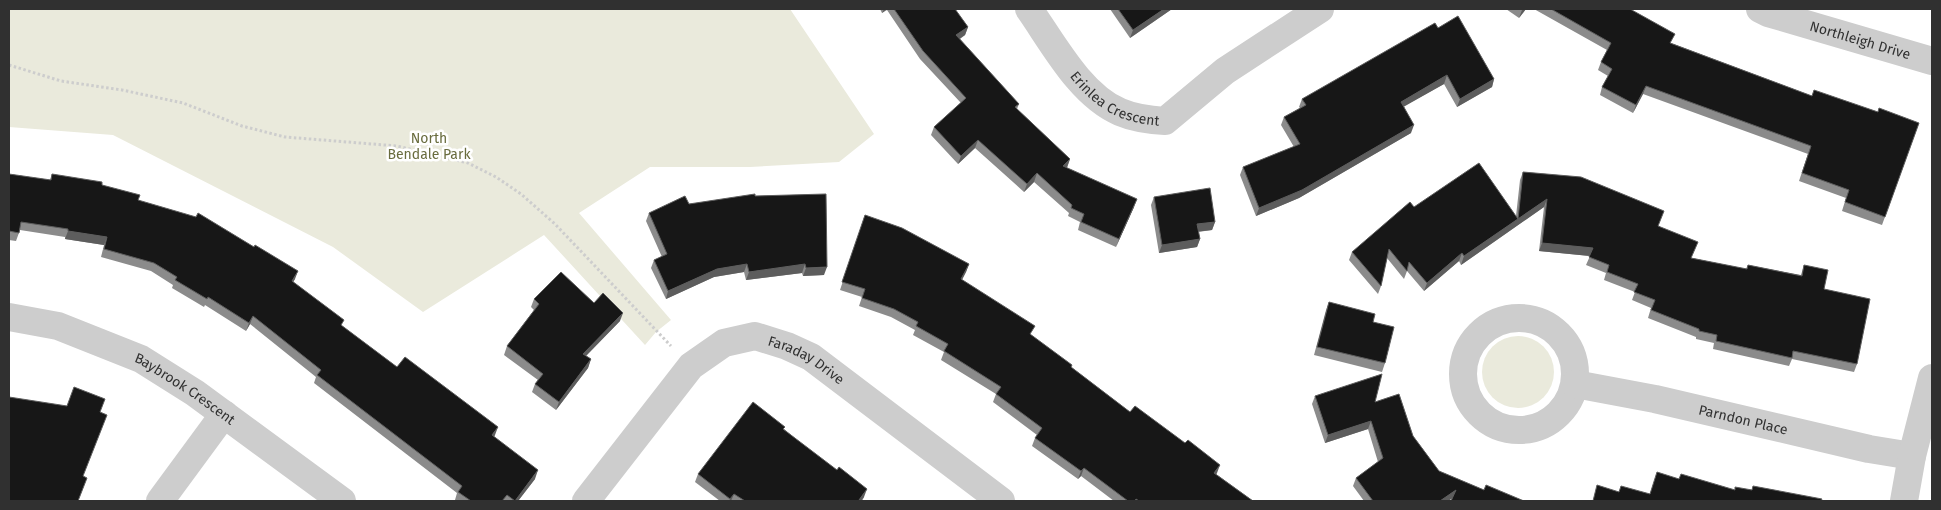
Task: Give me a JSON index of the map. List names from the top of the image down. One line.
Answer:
{"streets":{"street":["Northleigh Drive","Erinlea Crescent","Faraday Drive","Baybrook Crescent","Parndon Place"]},"parks":["North Bendale Park"]}
